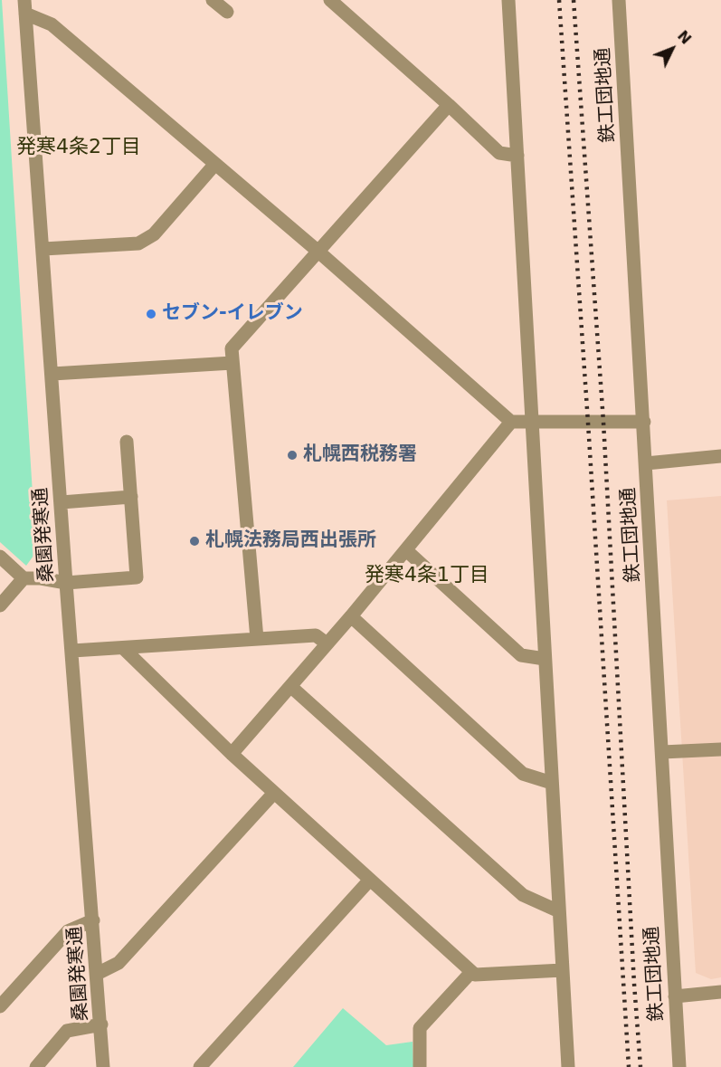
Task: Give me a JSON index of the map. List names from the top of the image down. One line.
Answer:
{"streets":{"street":["鉄工団地通","桑園発寒通"]},"districts":["発寒4条2丁目","発寒4条1丁目"],"places":["セブン-イレブン","札幌西税務署","札幌法務局西出張所"],"north":"top right"}
